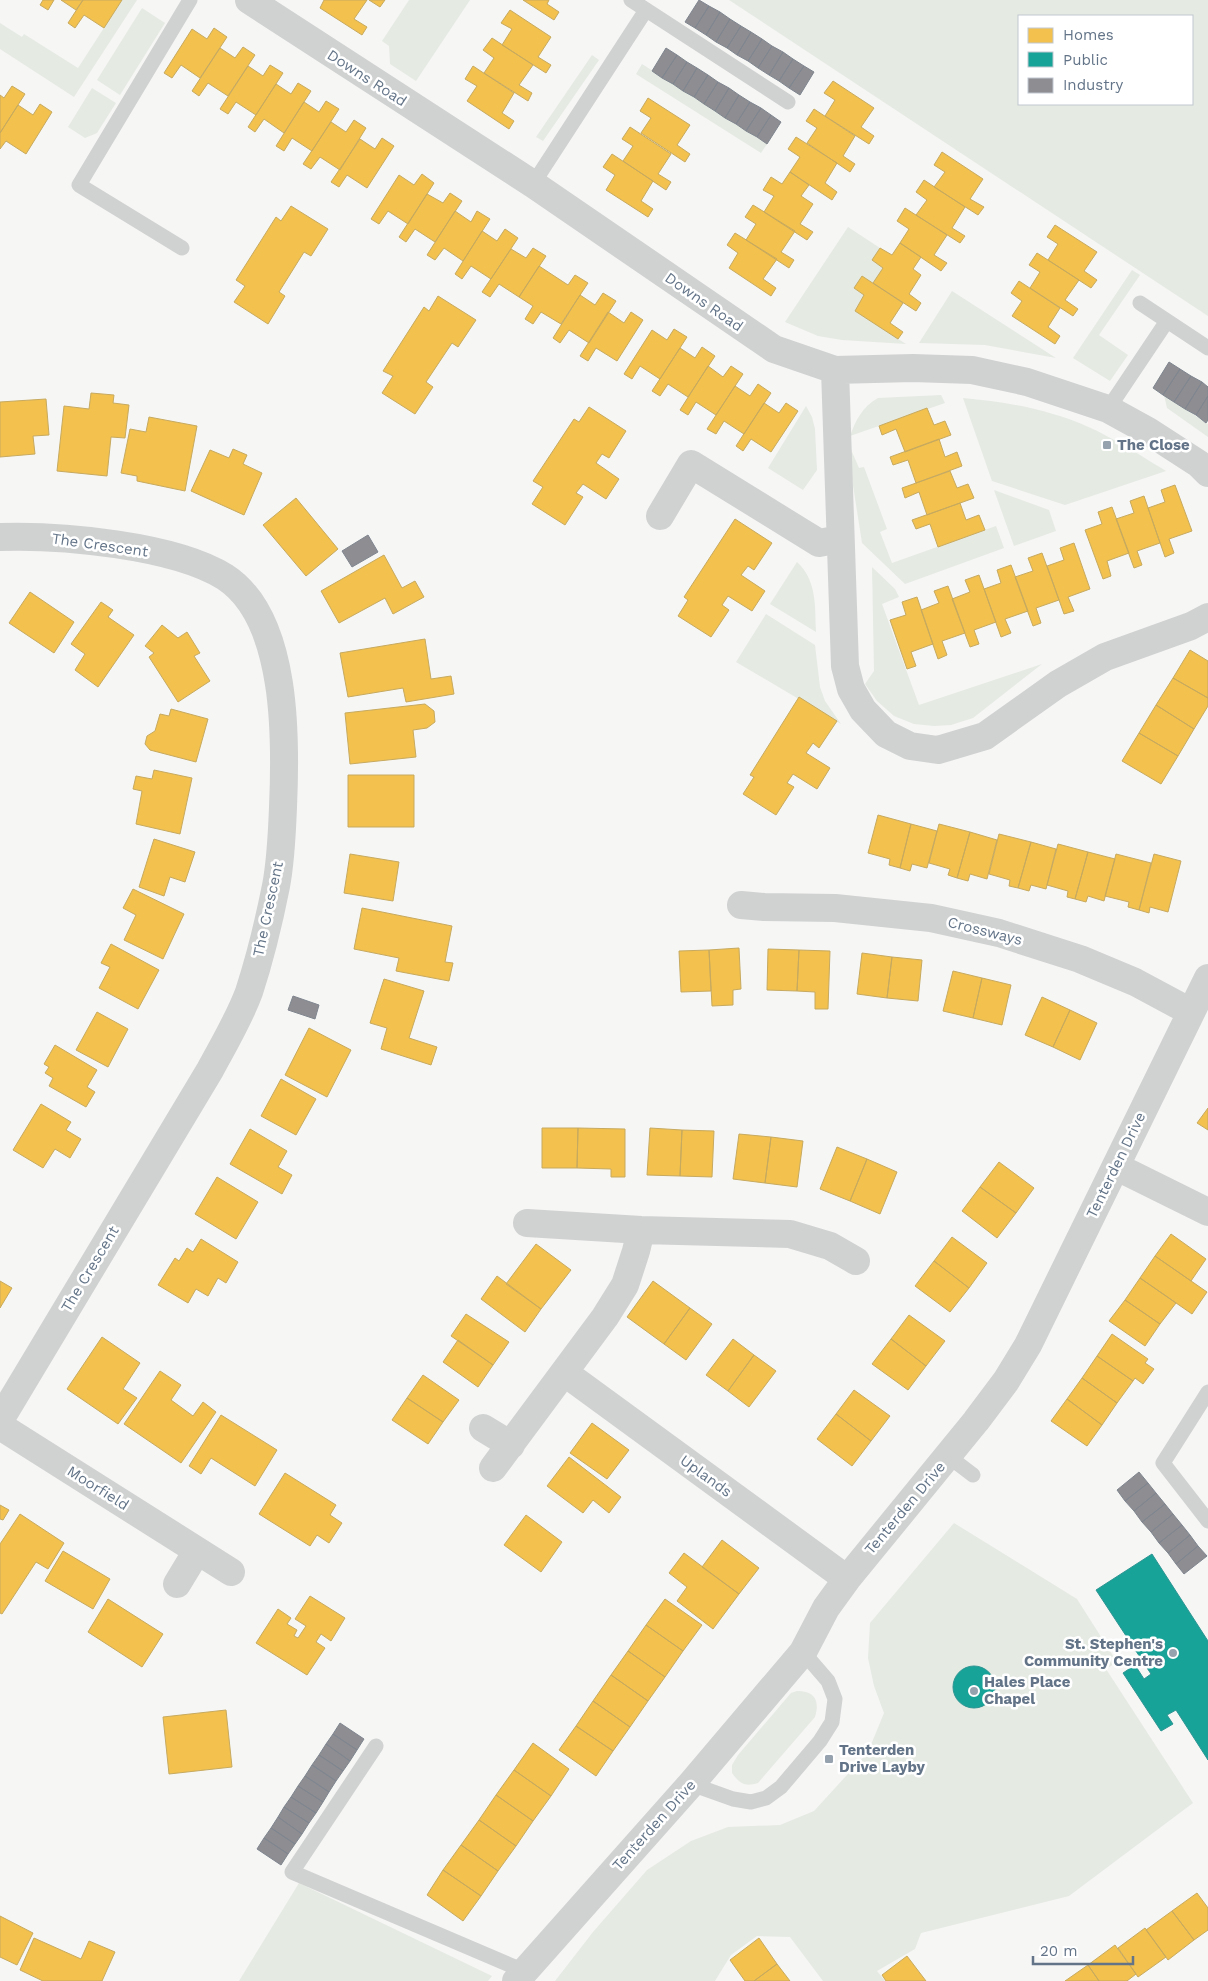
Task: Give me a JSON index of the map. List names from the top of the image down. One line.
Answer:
{"streets":{"street":["Downs Road","The Crescent","Crossways","Tenterden Drive","Uplands","Moorfield"]},"crossings":[["Crossways","Tenterden Drive"],["Tenterden Drive","Uplands"]],"places":{"transit":["The Close","Tenterden Drive Layby"],"other":["St. Stephen's Community Centre","Hales Place Chapel"]},"legend":["Homes","Public","Industry"],"scale_bar":"20 m"}
